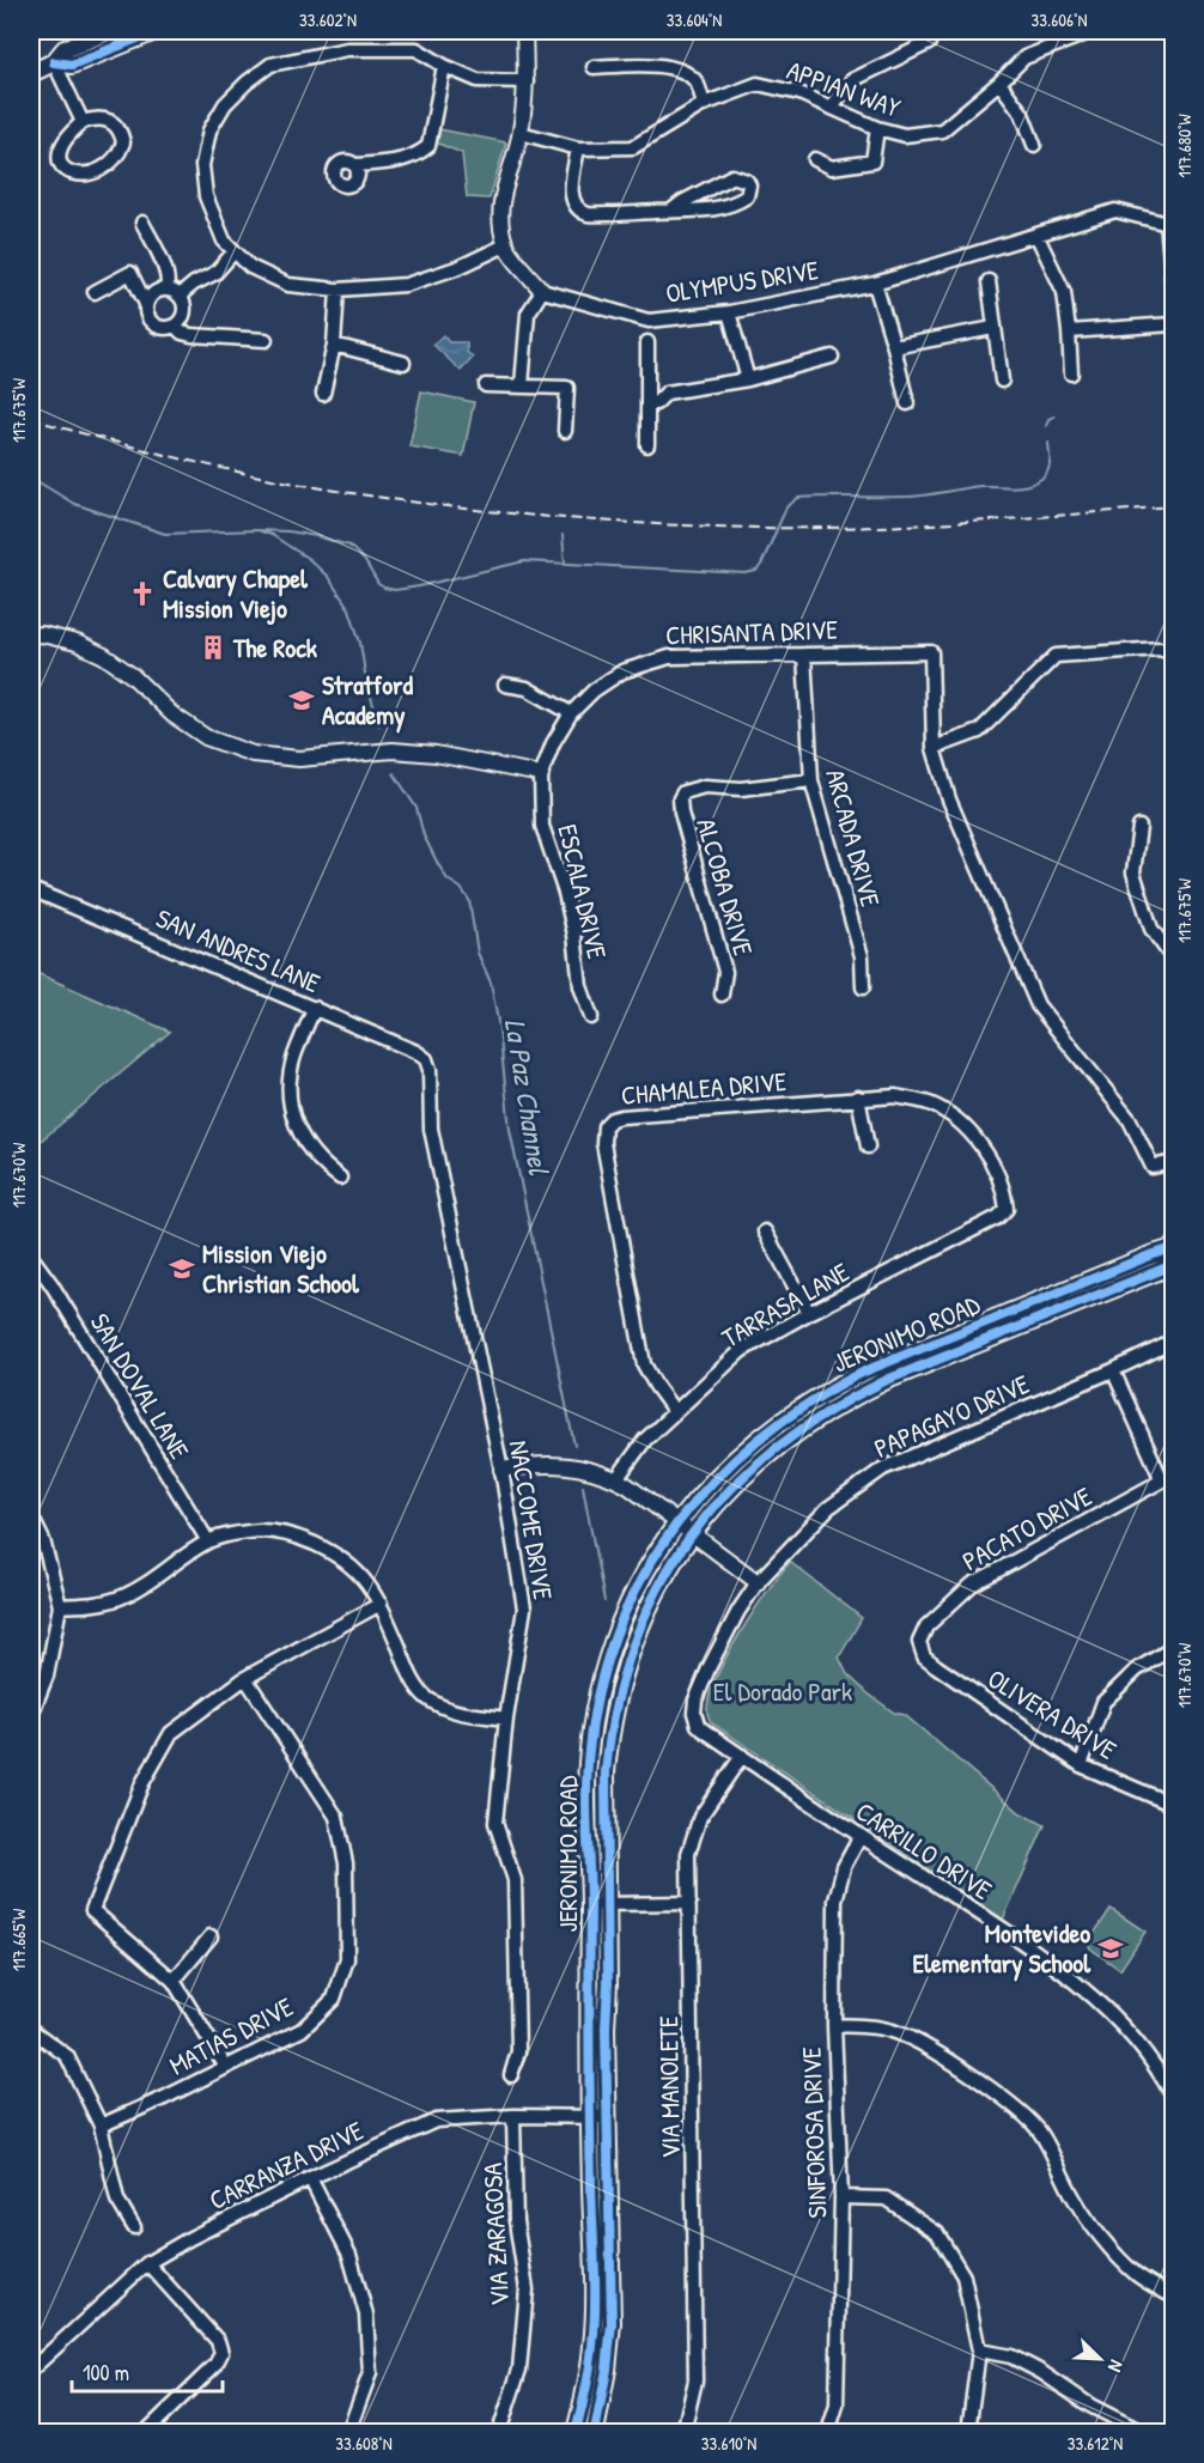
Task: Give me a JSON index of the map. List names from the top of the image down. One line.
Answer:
{"streets":{"main road":["JERONIMO ROAD"],"street":["APPIAN WAY","OLYMPUS DRIVE","CHRISANTA DRIVE","ARCADA DRIVE","ALCOBA DRIVE","ESCALA DRIVE","SAN ANDRES LANE","CHAMALEA DRIVE","TARRASA LANE","SAN DOVAL LANE","PAPAGAYO DRIVE","NACCOME DRIVE","PACATO DRIVE","OLIVERA DRIVE","CARRILLO DRIVE","MATIAS DRIVE","VIA MANOLETE","SINFOROSA DRIVE","CARRANZA DRIVE","VIA ZARAGOSA"]},"crossings":[["CHRISANTA DRIVE","ARCADA DRIVE"],["CHRISANTA DRIVE","ESCALA DRIVE"],["ARCADA DRIVE","ALCOBA DRIVE"],["SAN ANDRES LANE","NACCOME DRIVE"],["CHAMALEA DRIVE","TARRASA LANE"],["JERONIMO ROAD","CARRANZA DRIVE"],["PAPAGAYO DRIVE","CARRILLO DRIVE"],["PACATO DRIVE","OLIVERA DRIVE"],["CARRILLO DRIVE","VIA MANOLETE"],["CARRILLO DRIVE","SINFOROSA DRIVE"],["CARRANZA DRIVE","VIA ZARAGOSA"]],"water":["La Paz Channel"],"parks":["El Dorado Park"],"places":{"church":["Calvary Chapel Mission Viejo"],"building":["The Rock"],"school or university":["Stratford Academy","Mission Viejo Christian School","Montevideo Elementary School"]},"scale_bar":"100 m","north":"bottom right","coordinates":["33.602°N","33.604°N","33.606°N","117.680°W","117.675°W","117.670°W","117.665°W","33.608°N","33.610°N","33.612°N"]}
